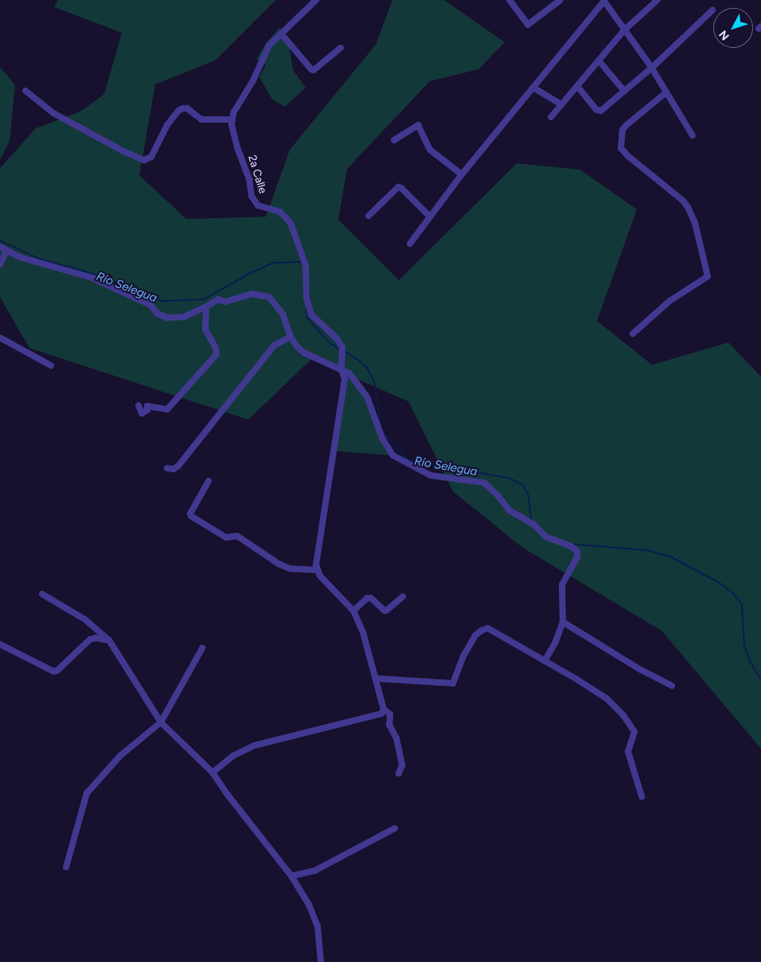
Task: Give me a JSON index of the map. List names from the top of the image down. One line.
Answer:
{"streets":{"street":["2a Calle"]},"water":["Río Selegua"],"north":"bottom left"}
